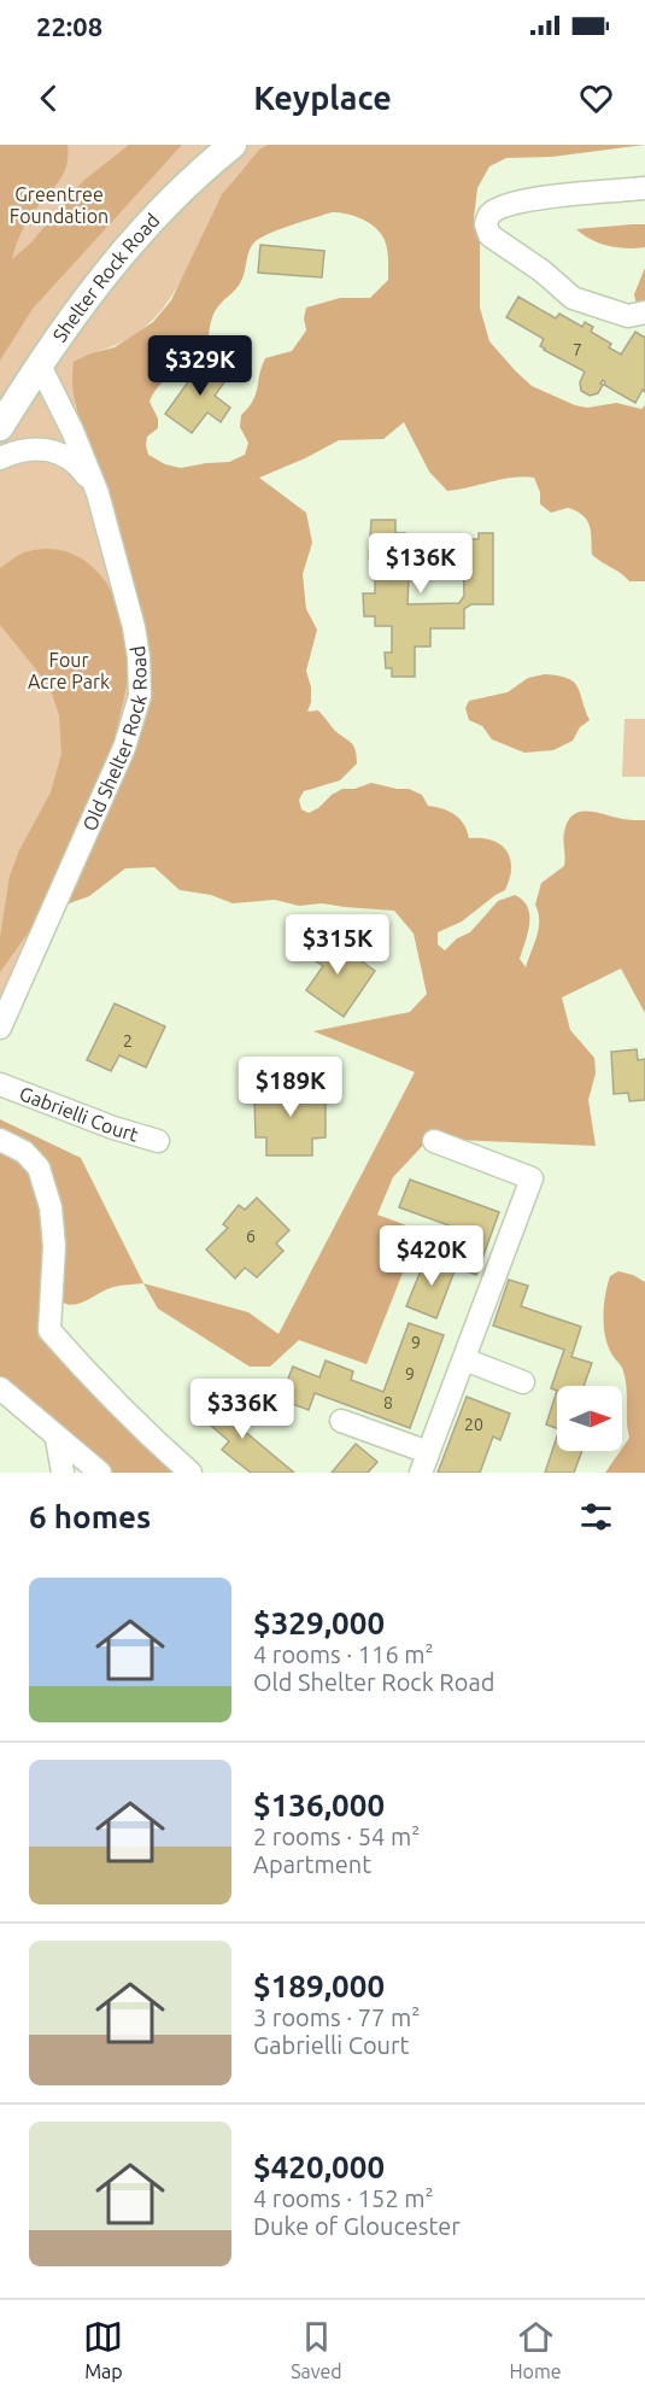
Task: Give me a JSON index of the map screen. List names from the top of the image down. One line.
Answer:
{"streets":{"main road":["Shelter Rock Road"],"street":["Old Shelter Rock Road","Gabrielli Court"]},"crossings":[["Shelter Rock Road","Old Shelter Rock Road"]],"parks":["Greentree Foundation","Four Acre Park"],"house_numbers":["7","2","6","9","9","8","20"],"north":"right","page":{"status":"22:08","header":"Keyplace","price":["$329K","$136K","$315K","$189K","$420K","$336K"],"heading":"6 homes","list":[{"name":"$329,000","note":"4 rooms · 116 m² · Old Shelter Rock Road"},{"name":"$136,000","note":"2 rooms · 54 m² · Apartment"},{"name":"$189,000","note":"3 rooms · 77 m² · Gabrielli Court"},{"name":"$420,000","note":"4 rooms · 152 m² · Duke of Gloucester"}],"tabs":["Map","Saved","Home"]}}
